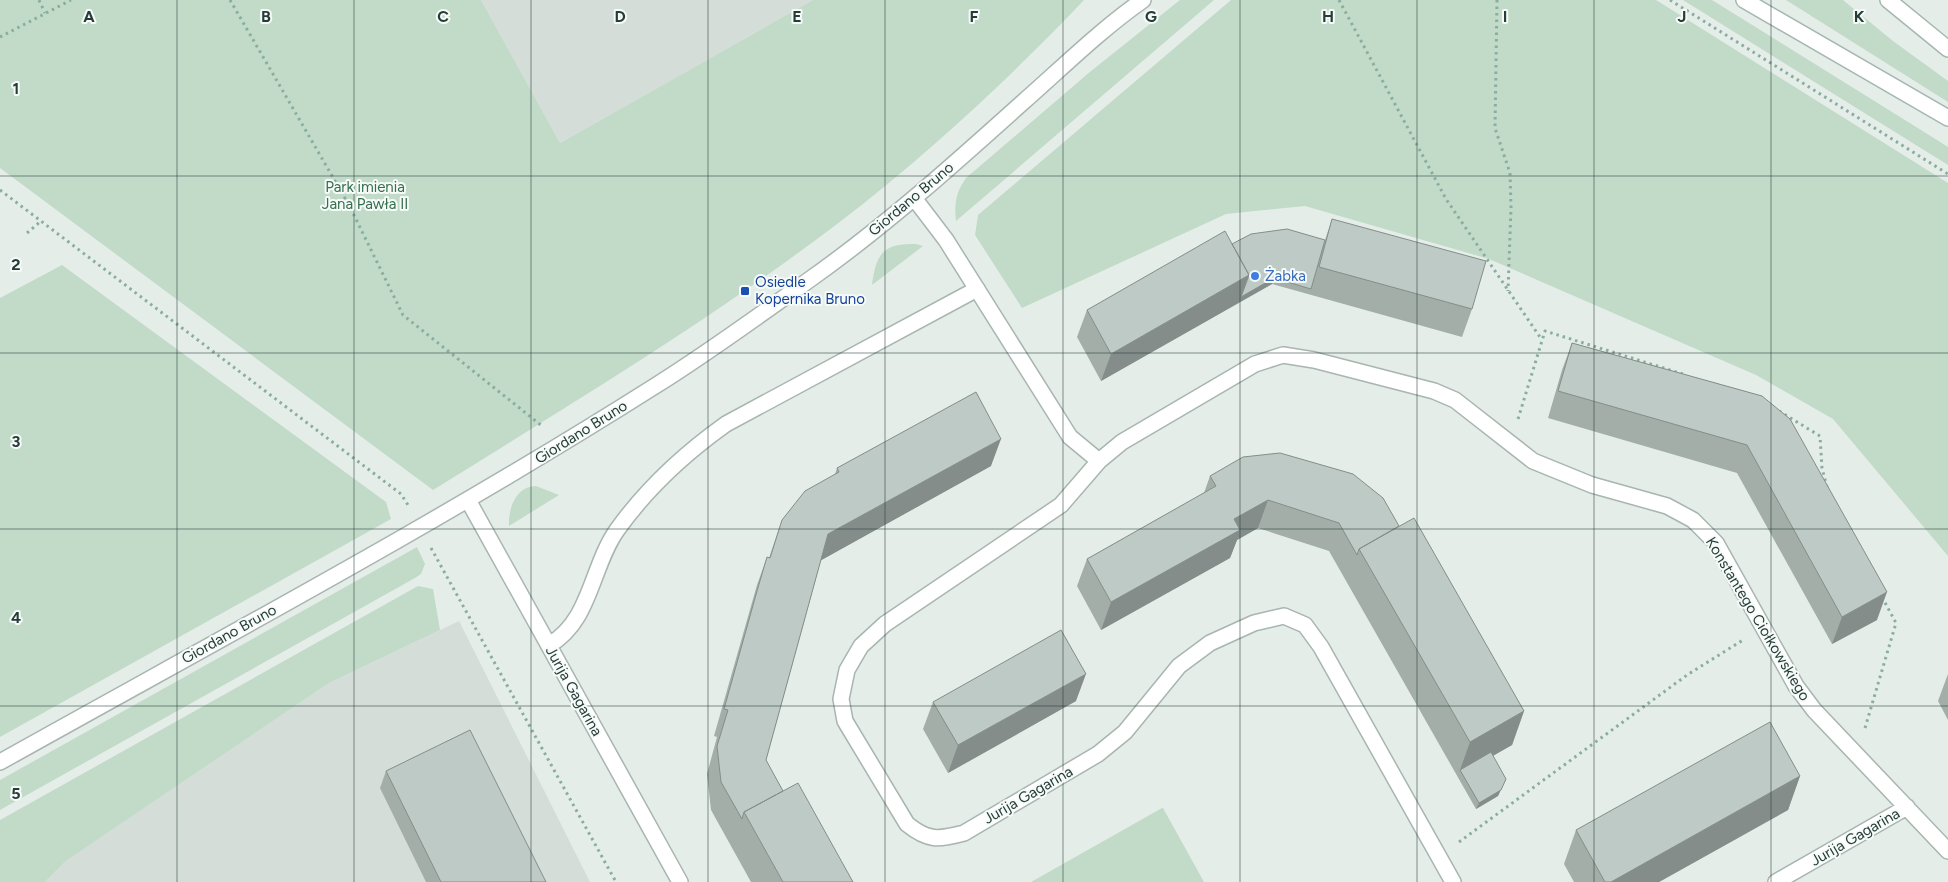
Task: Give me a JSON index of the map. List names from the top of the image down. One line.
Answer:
{"streets":{"street":["Giordano Bruno","Konstantego Ciołkowskiego","Jurija Gagarina"]},"crossings":[["Giordano Bruno","Jurija Gagarina"],["Konstantego Ciołkowskiego","Jurija Gagarina"]],"parks":["Park imienia Jana Pawła II"],"places":{"other":["Żabka"],"transit":["Osiedle Kopernika Bruno"]},"grid":{"columns":["A","B","C","D","E","F","G","H","I","J","K"],"rows":["1","2","3","4","5"]}}
